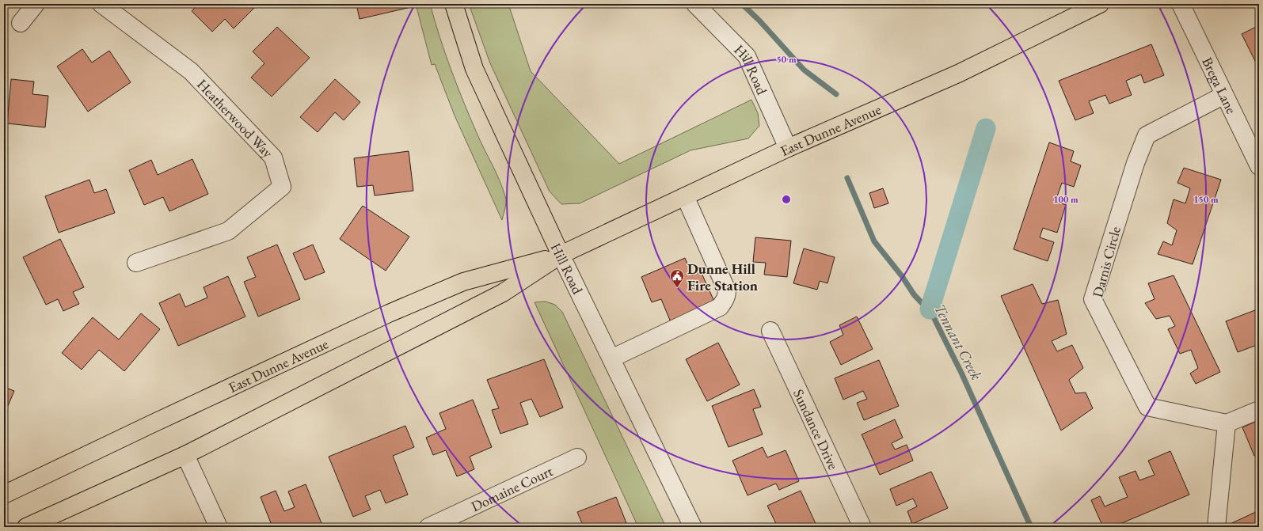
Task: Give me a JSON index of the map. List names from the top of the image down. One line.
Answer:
{"streets":{"main road":["Hill Road","East Dunne Avenue"],"street":["Brega Lane","Heatherwood Way","Darnis Circle","Sundance Drive","Domaine Court"]},"crossings":[["Hill Road","East Dunne Avenue"],["Brega Lane","Darnis Circle"]],"water":["Tennant Creek"],"places":{"public building":["Dunne Hill Fire Station"]},"rings":["50 m","100 m","150 m"]}
